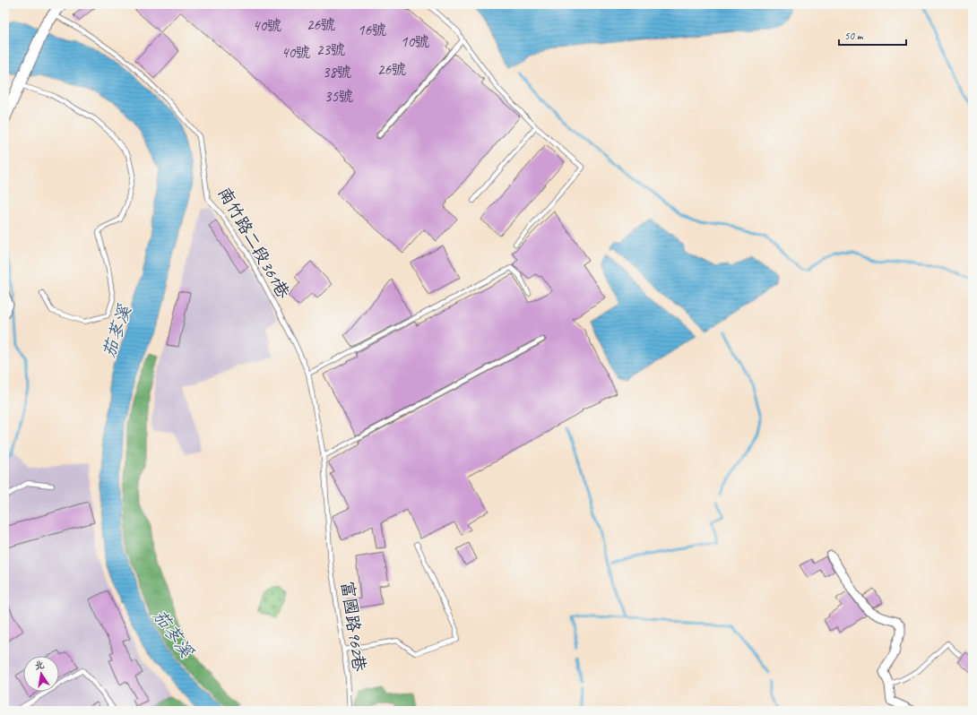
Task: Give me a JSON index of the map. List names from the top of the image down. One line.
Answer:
{"streets":{"lane":["南竹路二段361巷","富國路962巷"]},"crossings":[["南竹路二段361巷","富國路962巷"]],"water":["茄苳溪"],"house_numbers":["26號","40號","16號","10號","23號","40號","26號","38號","35號"],"scale_bar":"50 m","north":"top"}
